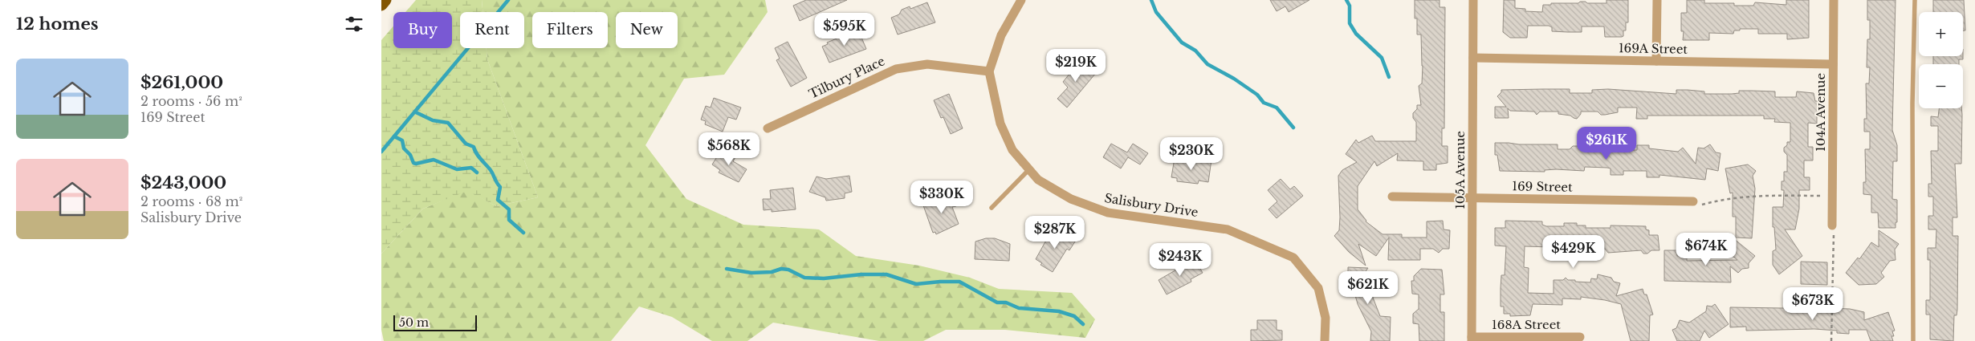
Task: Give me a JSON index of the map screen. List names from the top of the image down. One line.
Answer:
{"streets":{"street":["169A Street","Tilbury Place","104A Avenue","105A Avenue","169 Street","Salisbury Drive","168A Street"]},"crossings":[["169A Street","104A Avenue"],["169A Street","105A Avenue"],["Tilbury Place","Salisbury Drive"],["105A Avenue","169 Street"],["105A Avenue","168A Street"]],"scale_bar":"50 m","page":{"heading":"12 homes","map_buttons":["+","−"],"chip":["Buy","Rent","Filters","New"],"price":["$595K","$219K","$261K","$568K","$230K","$330K","$287K","$674K","$429K","$243K","$621K","$673K"],"list":[{"name":"$261,000","note":"2 rooms · 56 m² · 169 Street"},{"name":"$243,000","note":"2 rooms · 68 m² · Salisbury Drive"}],"scale":"50 m"}}
